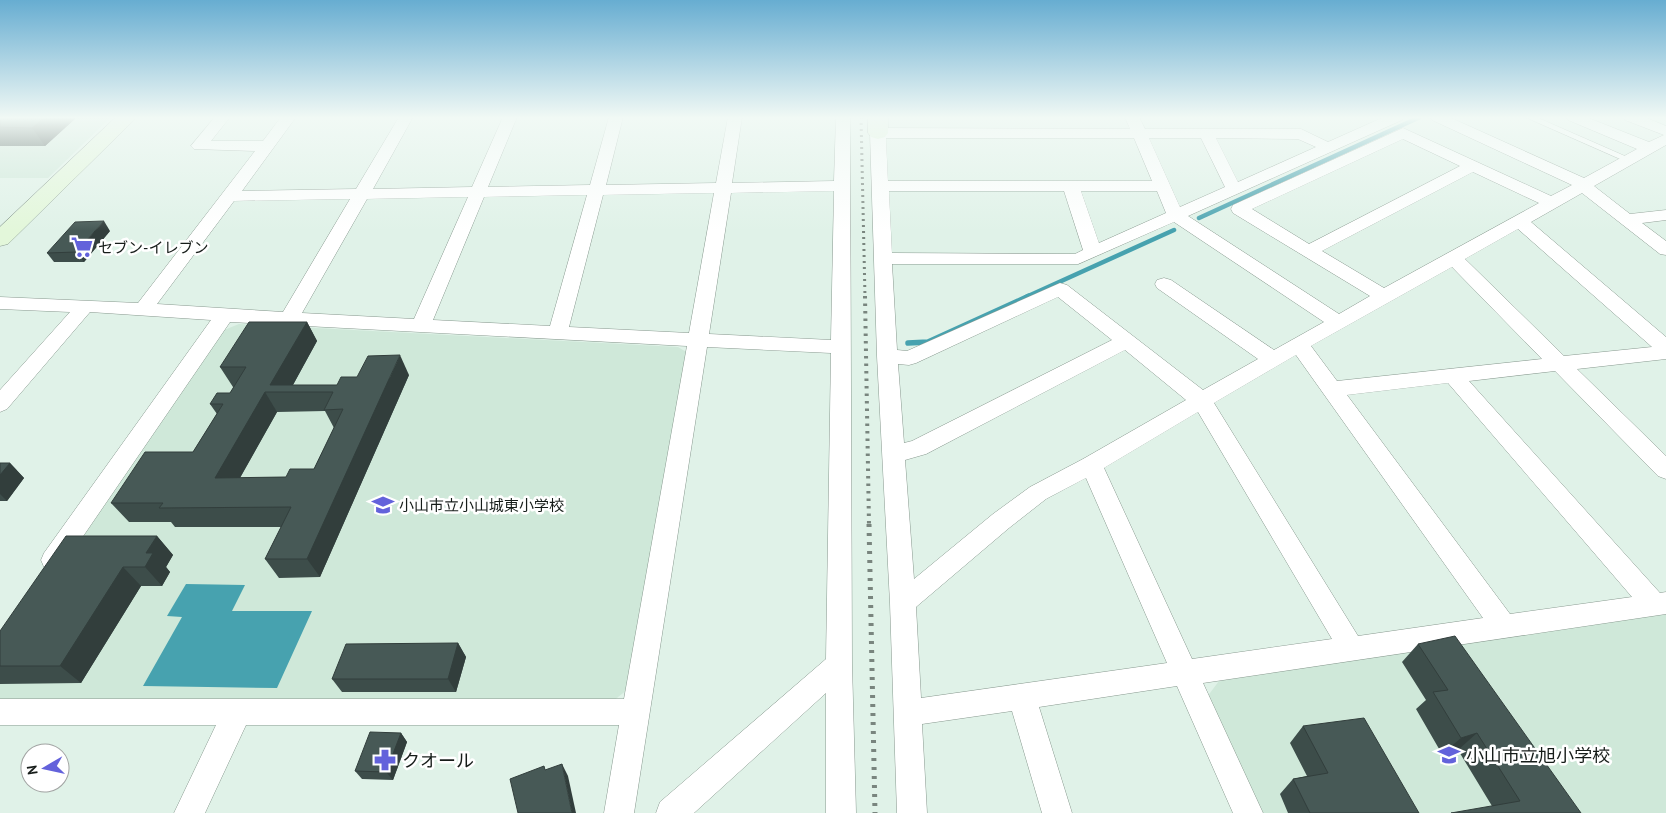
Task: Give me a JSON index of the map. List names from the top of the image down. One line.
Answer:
{"places":{"supermarket":["セブン-イレブン"],"school or university":["小山市立小山城東小学校","小山市立旭小学校"],"pharmacy":["クオール"]},"north":"left"}
